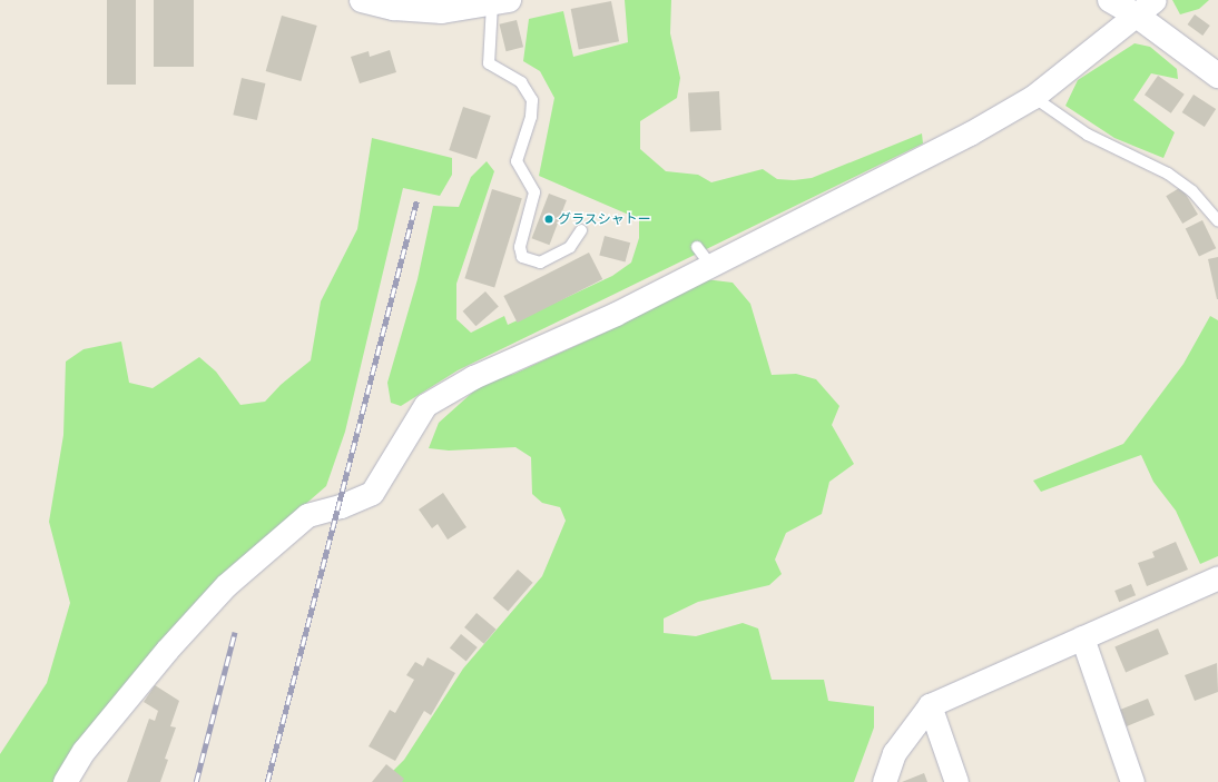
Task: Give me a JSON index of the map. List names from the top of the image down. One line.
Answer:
{"places":["グラスシャトー"]}
